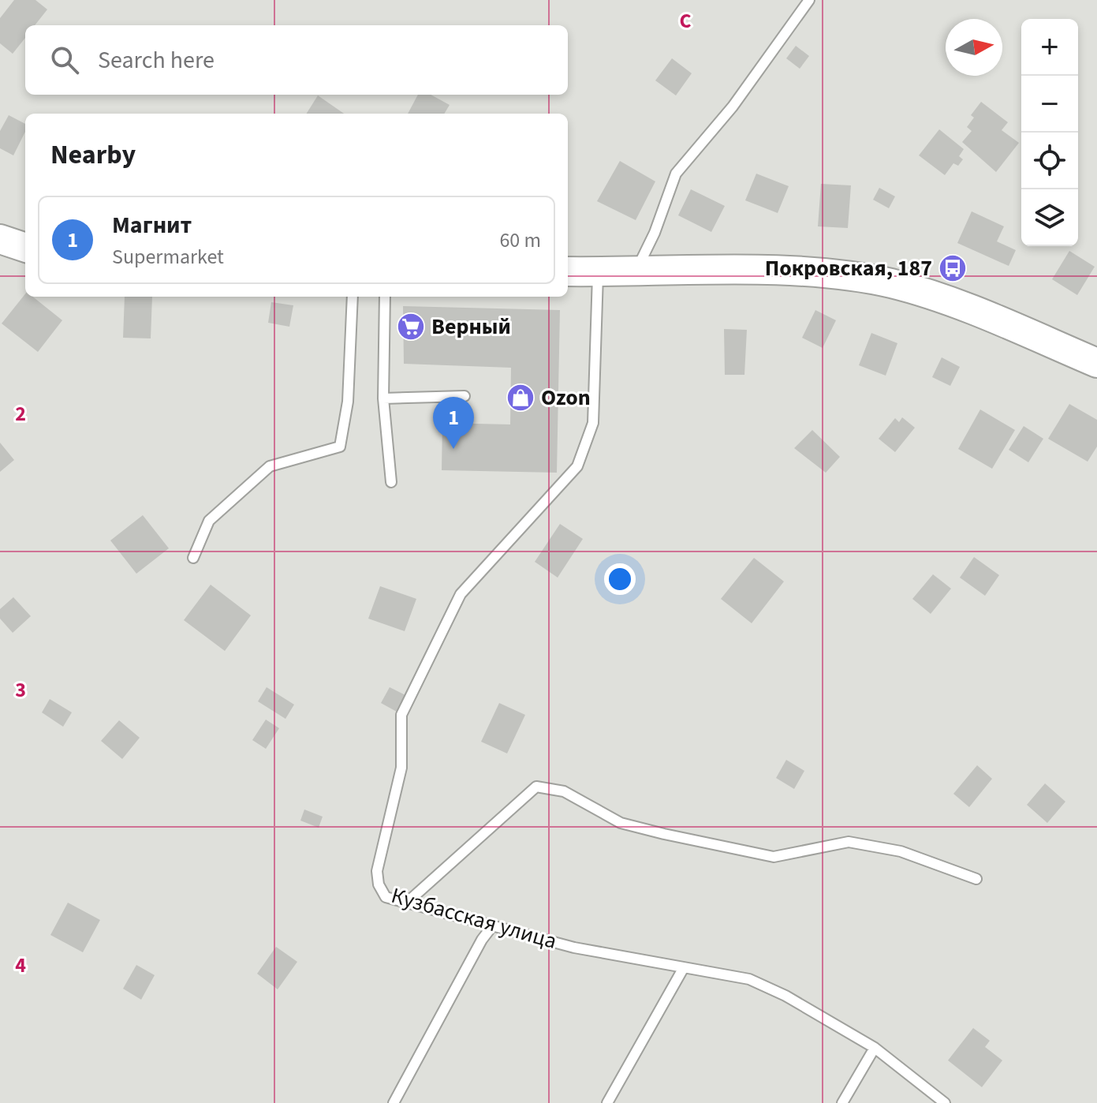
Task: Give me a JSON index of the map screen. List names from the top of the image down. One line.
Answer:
{"streets":{"lane":["Кузбасская улица"]},"places":{"bus stop":["Покровская, 187"],"supermarket":["Верный"],"shop":["Ozon"]},"north":"right","page":{"map_buttons":["+","−"],"search":"Search here","heading":"Nearby","list":[{"mark":"1","name":"Магнит","note":"Supermarket","value":"60 m"}],"pins":"1"},"grid":{"columns":["C"],"rows":["2","3","4"]}}
